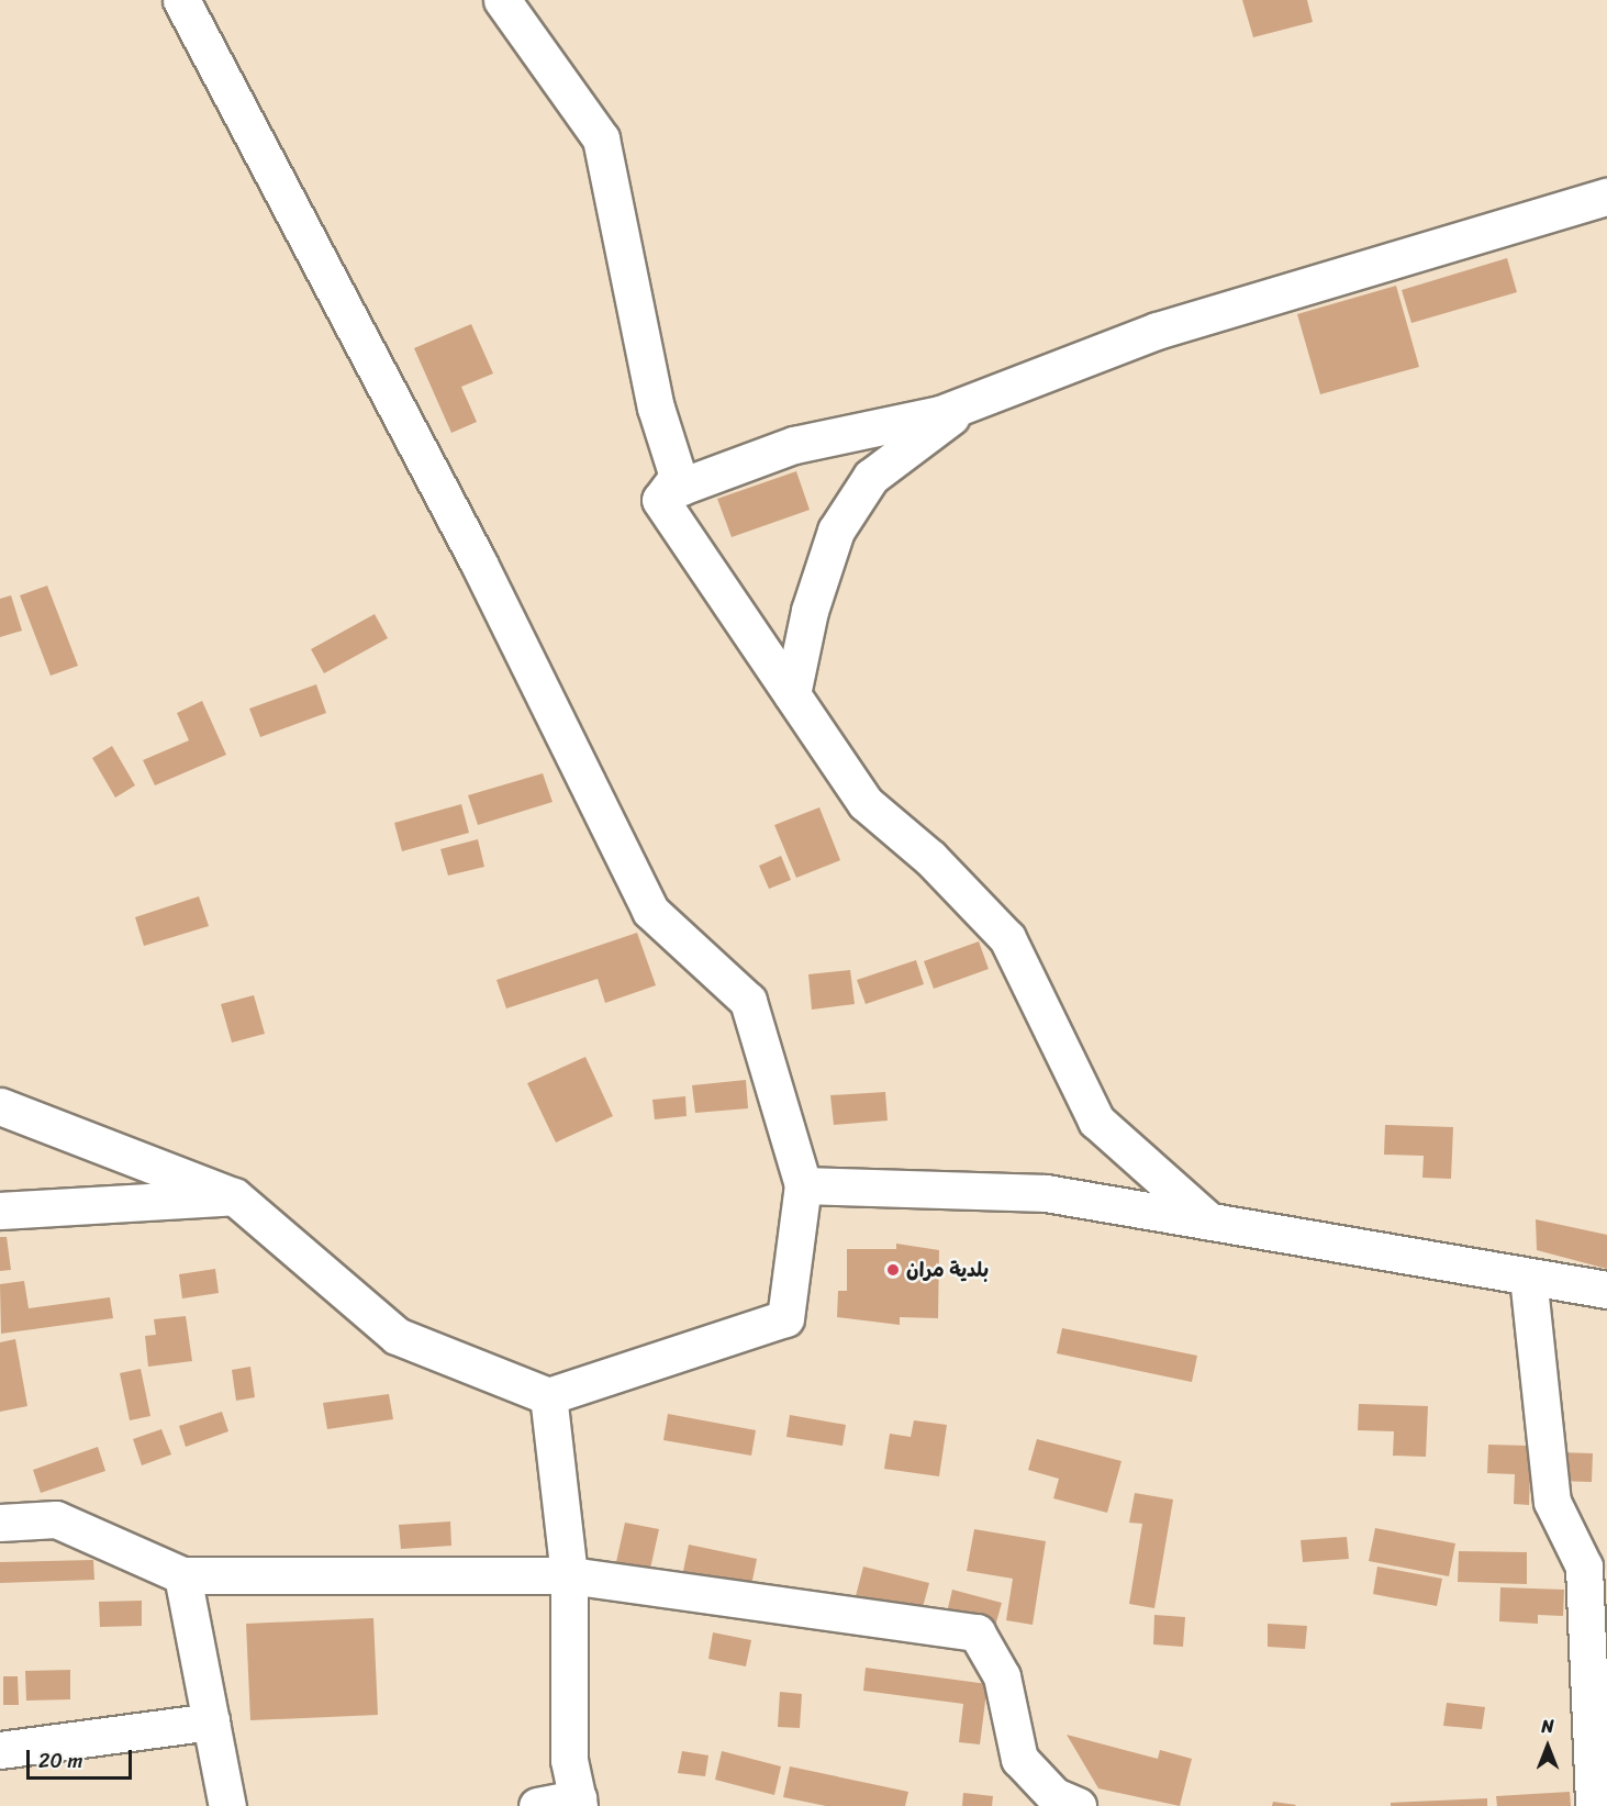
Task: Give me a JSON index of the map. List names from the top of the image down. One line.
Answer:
{"places":["بلدية مران"],"scale_bar":"20 m","north":"top"}
